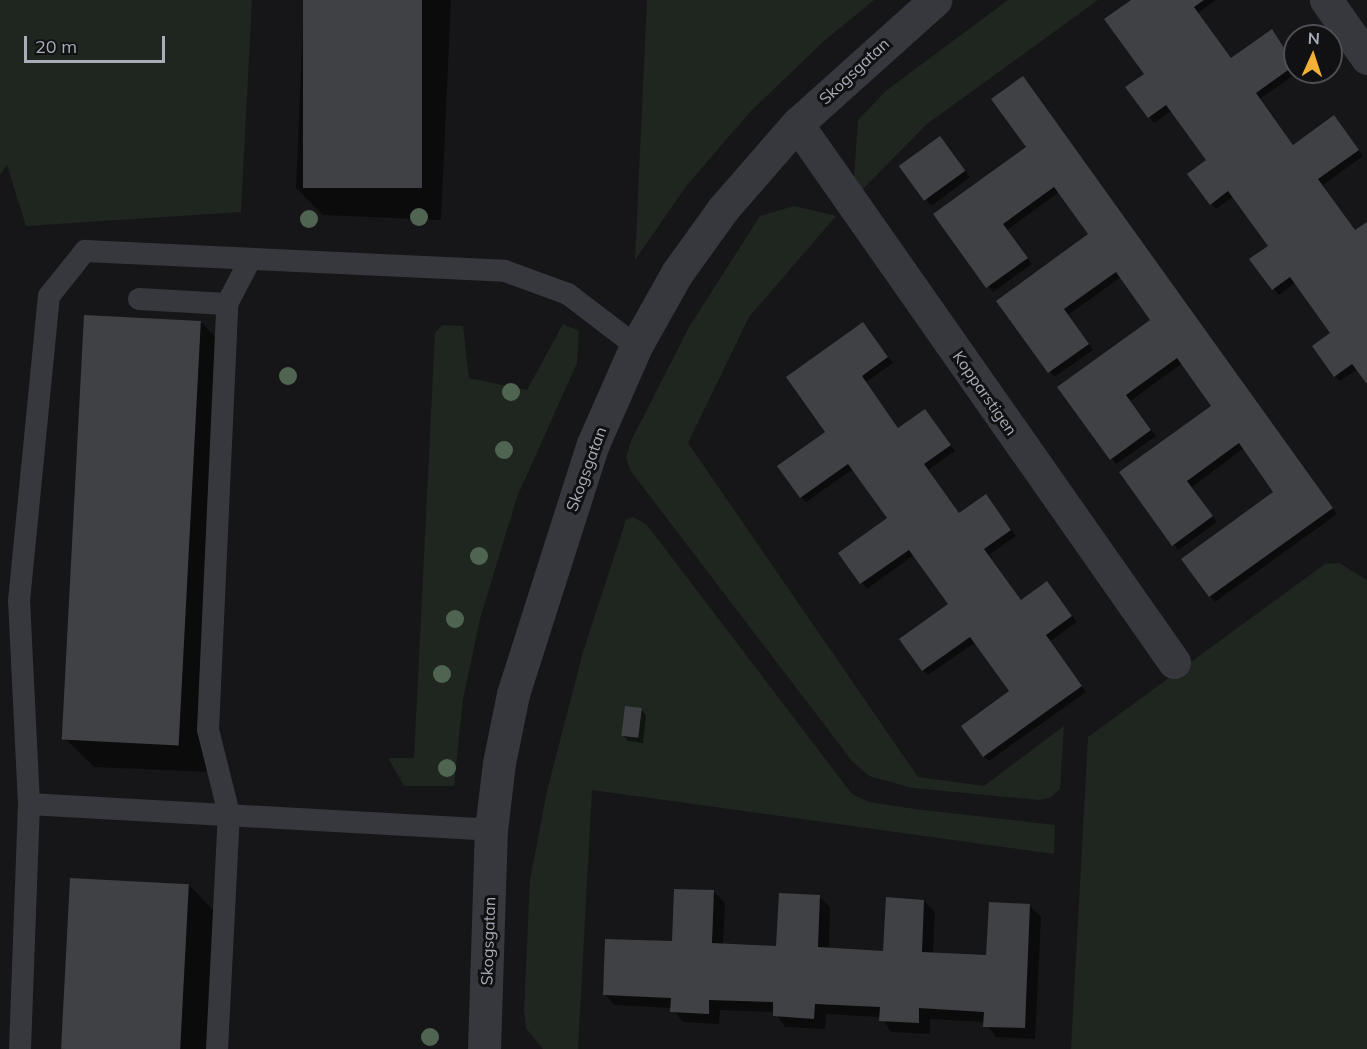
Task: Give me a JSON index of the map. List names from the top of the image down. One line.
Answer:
{"streets":{"street":["Skogsgatan","Kopparstigen"]},"crossings":[["Skogsgatan","Kopparstigen"]],"scale_bar":"20 m","north":"top"}
